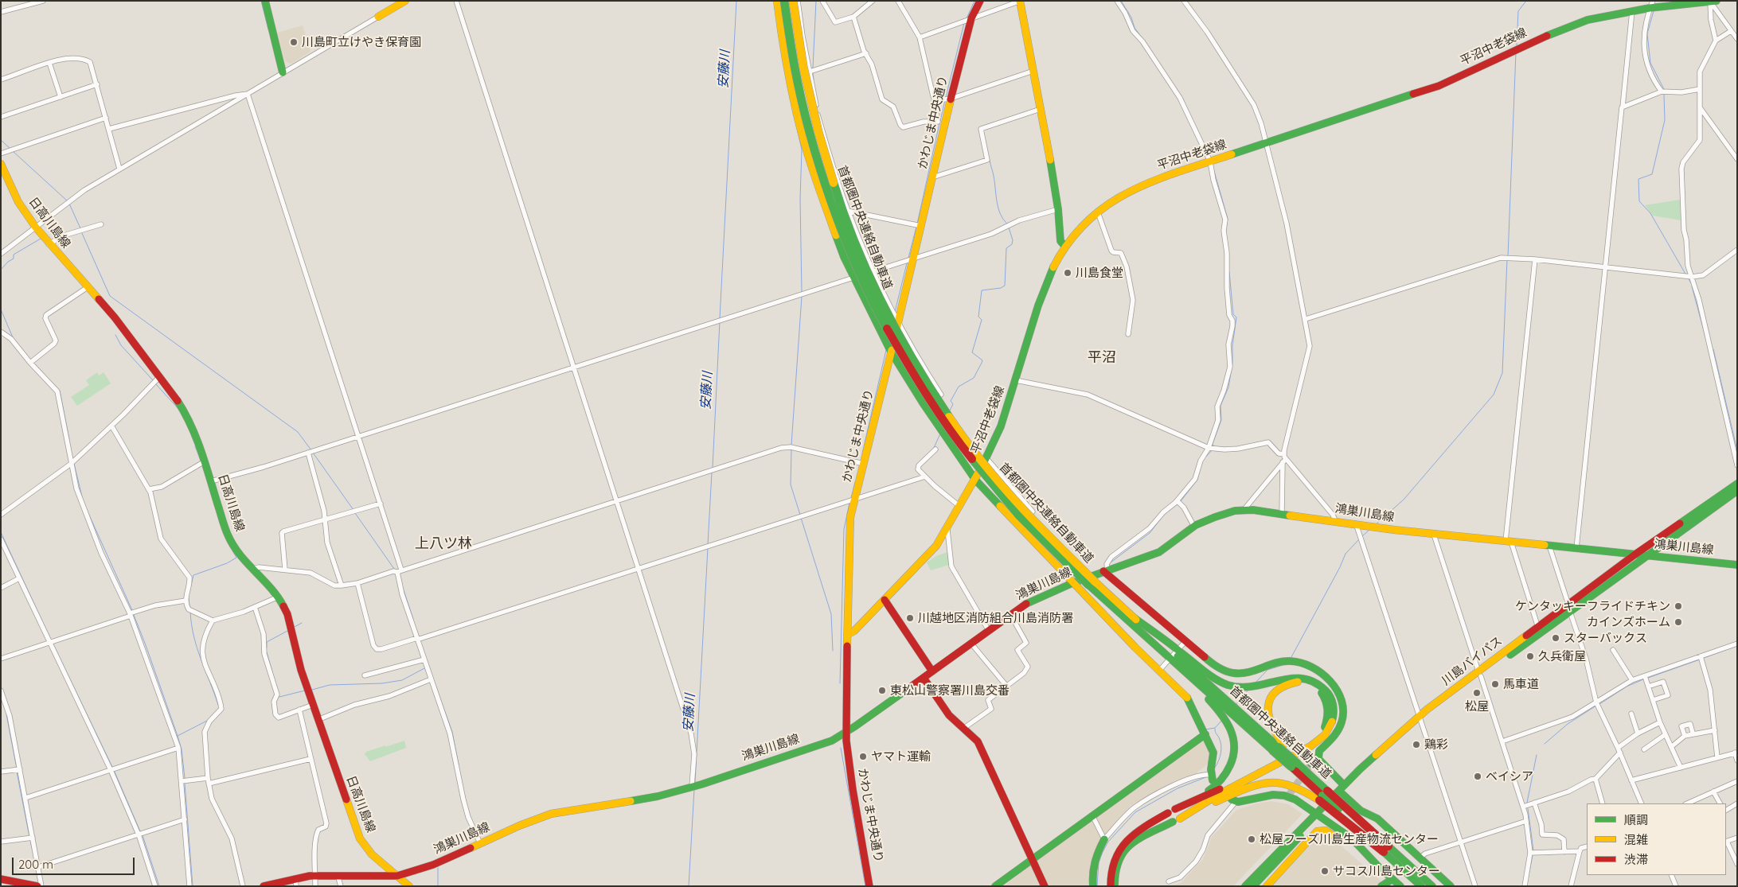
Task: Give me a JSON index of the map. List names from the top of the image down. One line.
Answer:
{"streets":{"main road":["平沼中老袋線","かわじま中央通り","日高川島線","首都圏中央連絡自動車道","鴻巣川島線","川島バイパス"]},"crossings":[["平沼中老袋線","かわじま中央通り"],["かわじま中央通り","鴻巣川島線"],["日高川島線","鴻巣川島線"],["鴻巣川島線","川島バイパス"]],"districts":["平沼","上八ツ林"],"water":["安藤川"],"places":["川島町立けやき保育園","川島食堂","ケンタッキーフライドチキン","川越地区消防組合川島消防署","カインズホーム","スターバックス","久兵衛屋","馬車道","東松山警察署川島交番","松屋","鶏彩","ヤマト運輸","ベイシア","松屋フーズ川島生産物流センター","サコス川島センター"],"legend":["順調","混雑","渋滞"],"scale_bar":"200 m"}
